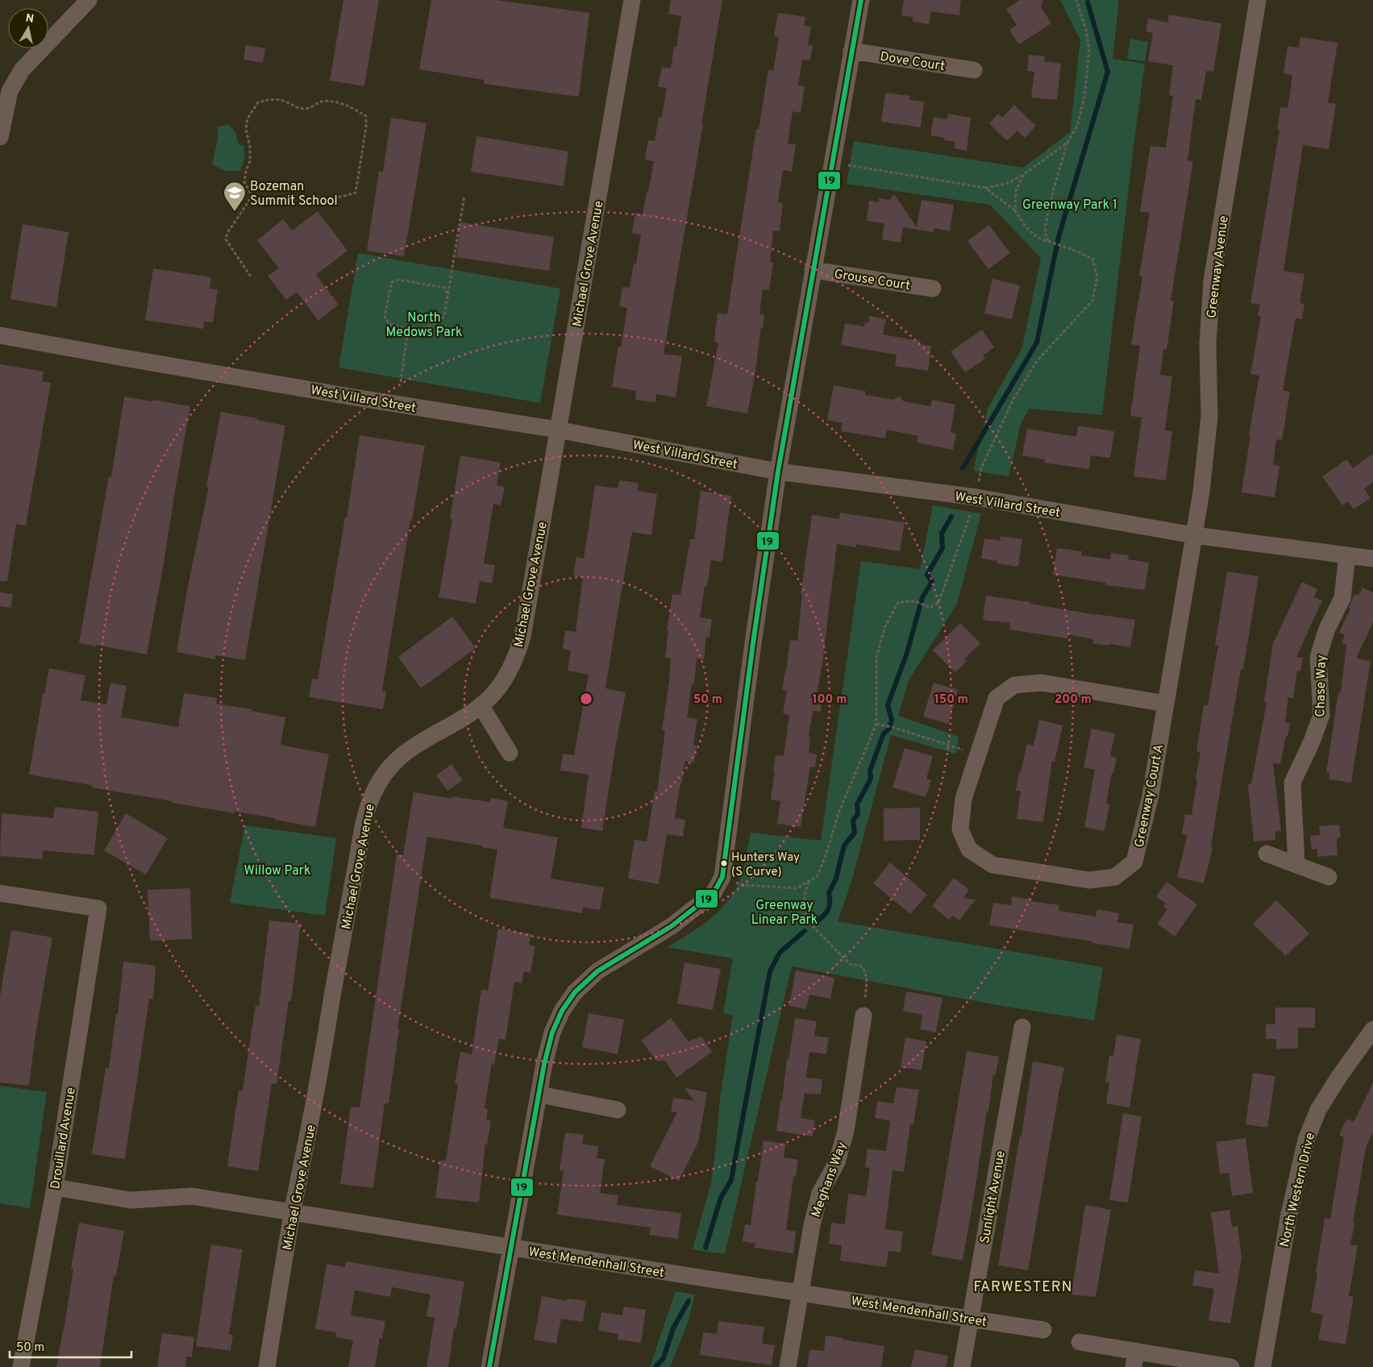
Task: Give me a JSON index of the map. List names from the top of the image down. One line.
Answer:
{"streets":{"street":["Dove Court","Michael Grove Avenue","Greenway Avenue","Grouse Court","West Villard Street","Chase Way","Greenway Court A","Drouillard Avenue","Meghans Way","North Western Drive","Sunlight Avenue","West Mendenhall Street"]},"crossings":[["Michael Grove Avenue","West Villard Street"],["Michael Grove Avenue","West Mendenhall Street"],["Greenway Avenue","West Villard Street"],["Greenway Avenue","Greenway Court A"],["West Villard Street","Chase Way"],["West Villard Street","Greenway Court A"],["Drouillard Avenue","West Mendenhall Street"],["Meghans Way","West Mendenhall Street"],["Sunlight Avenue","West Mendenhall Street"]],"districts":["FARWESTERN"],"parks":["Greenway Park 1","North Medows Park","Willow Park","Greenway Linear Park"],"places":{"school or university":["Bozeman Summit School"],"other":["Hunters Way (S Curve)"]},"lines":["transit line 19"],"scale_bar":"50 m","north":"top","rings":["50 m","100 m","150 m","200 m"]}
